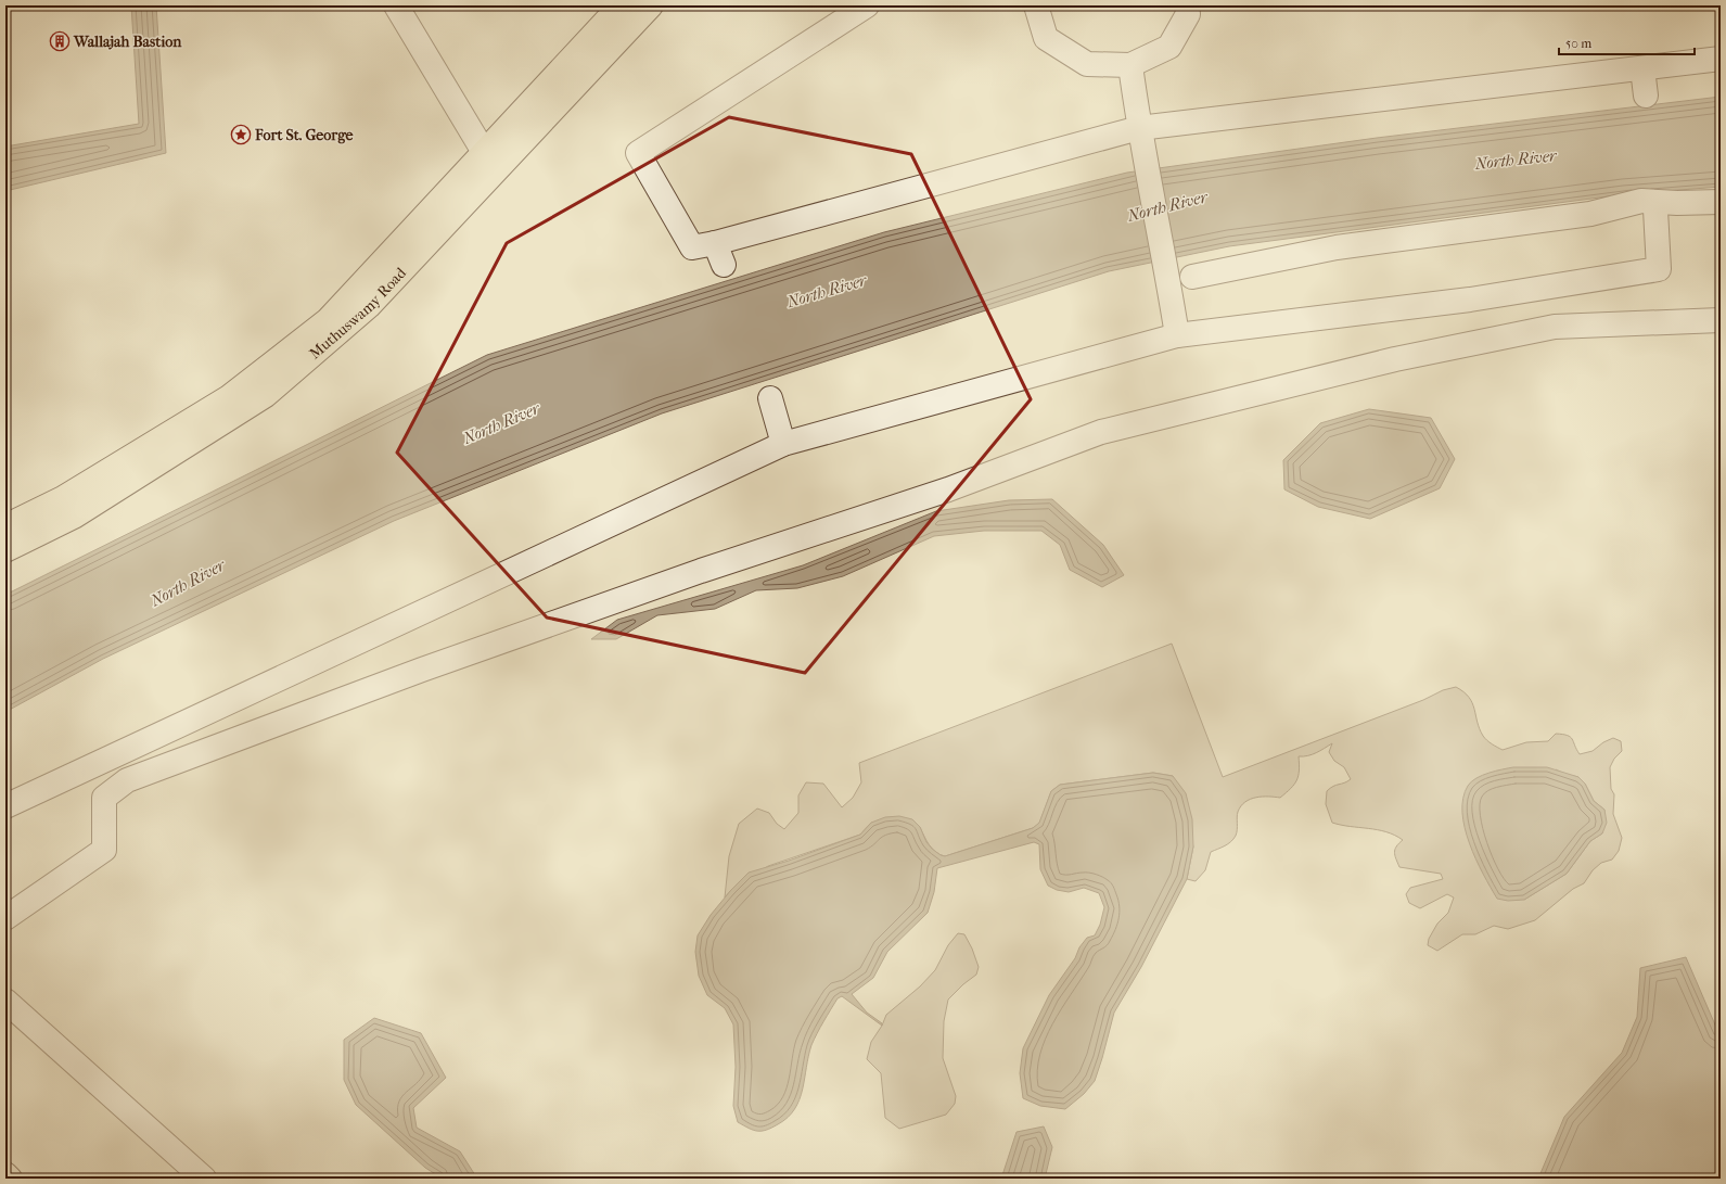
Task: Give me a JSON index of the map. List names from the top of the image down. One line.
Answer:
{"streets":{"main road":["Muthuswamy Road"]},"water":["North River"],"places":{"building":["Wallajah Bastion"],"place":["Fort St. George"]},"scale_bar":"50 m"}
